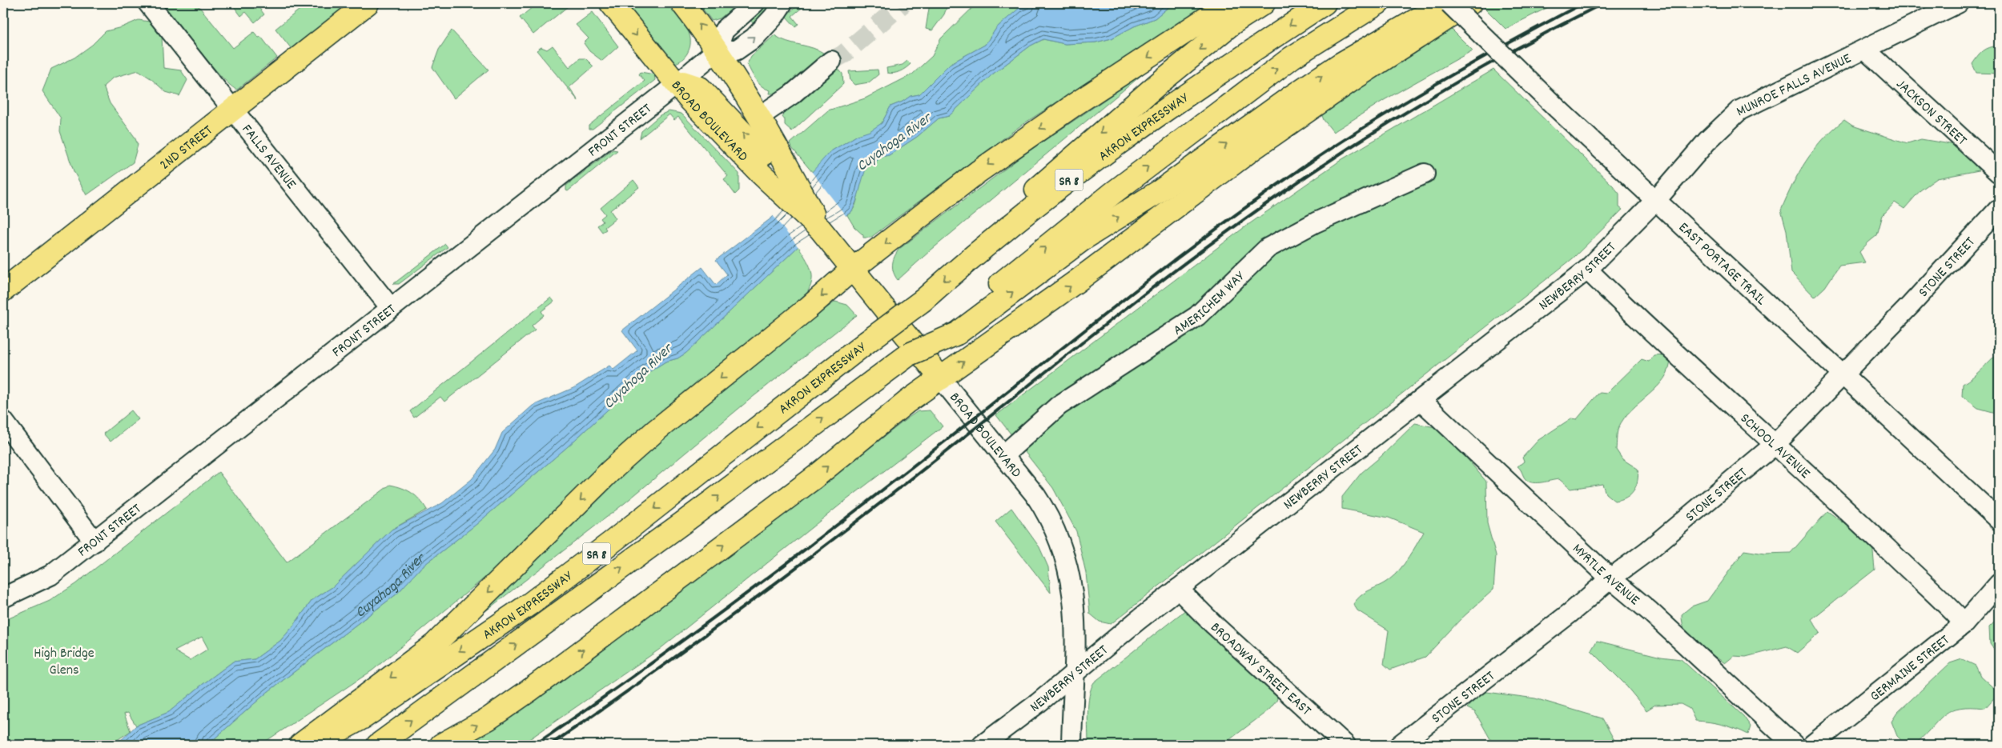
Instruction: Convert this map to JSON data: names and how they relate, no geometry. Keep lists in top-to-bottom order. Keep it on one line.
{"streets":{"main road":["BROAD BOULEVARD","AKRON EXPRESSWAY","2ND STREET","SR 8"],"street":["MUNROE FALLS AVENUE","JACKSON STREET","FRONT STREET","FALLS AVENUE","EAST PORTAGE TRAIL","STONE STREET","NEWBERRY STREET","AMERICHEM WAY","SCHOOL AVENUE","MYRTLE AVENUE","BROADWAY STREET EAST","GERMAINE STREET"]},"crossings":[["MUNROE FALLS AVENUE","JACKSON STREET"],["MUNROE FALLS AVENUE","EAST PORTAGE TRAIL"],["MUNROE FALLS AVENUE","NEWBERRY STREET"],["BROAD BOULEVARD","FRONT STREET"],["BROAD BOULEVARD","NEWBERRY STREET"],["BROAD BOULEVARD","AMERICHEM WAY"],["FRONT STREET","FALLS AVENUE"],["2ND STREET","FALLS AVENUE"],["EAST PORTAGE TRAIL","STONE STREET"],["EAST PORTAGE TRAIL","NEWBERRY STREET"],["STONE STREET","SCHOOL AVENUE"],["STONE STREET","MYRTLE AVENUE"],["NEWBERRY STREET","SCHOOL AVENUE"],["NEWBERRY STREET","MYRTLE AVENUE"],["NEWBERRY STREET","BROADWAY STREET EAST"],["SCHOOL AVENUE","GERMAINE STREET"]],"water":["Cuyahoga River"],"parks":["High Bridge Glens"]}
